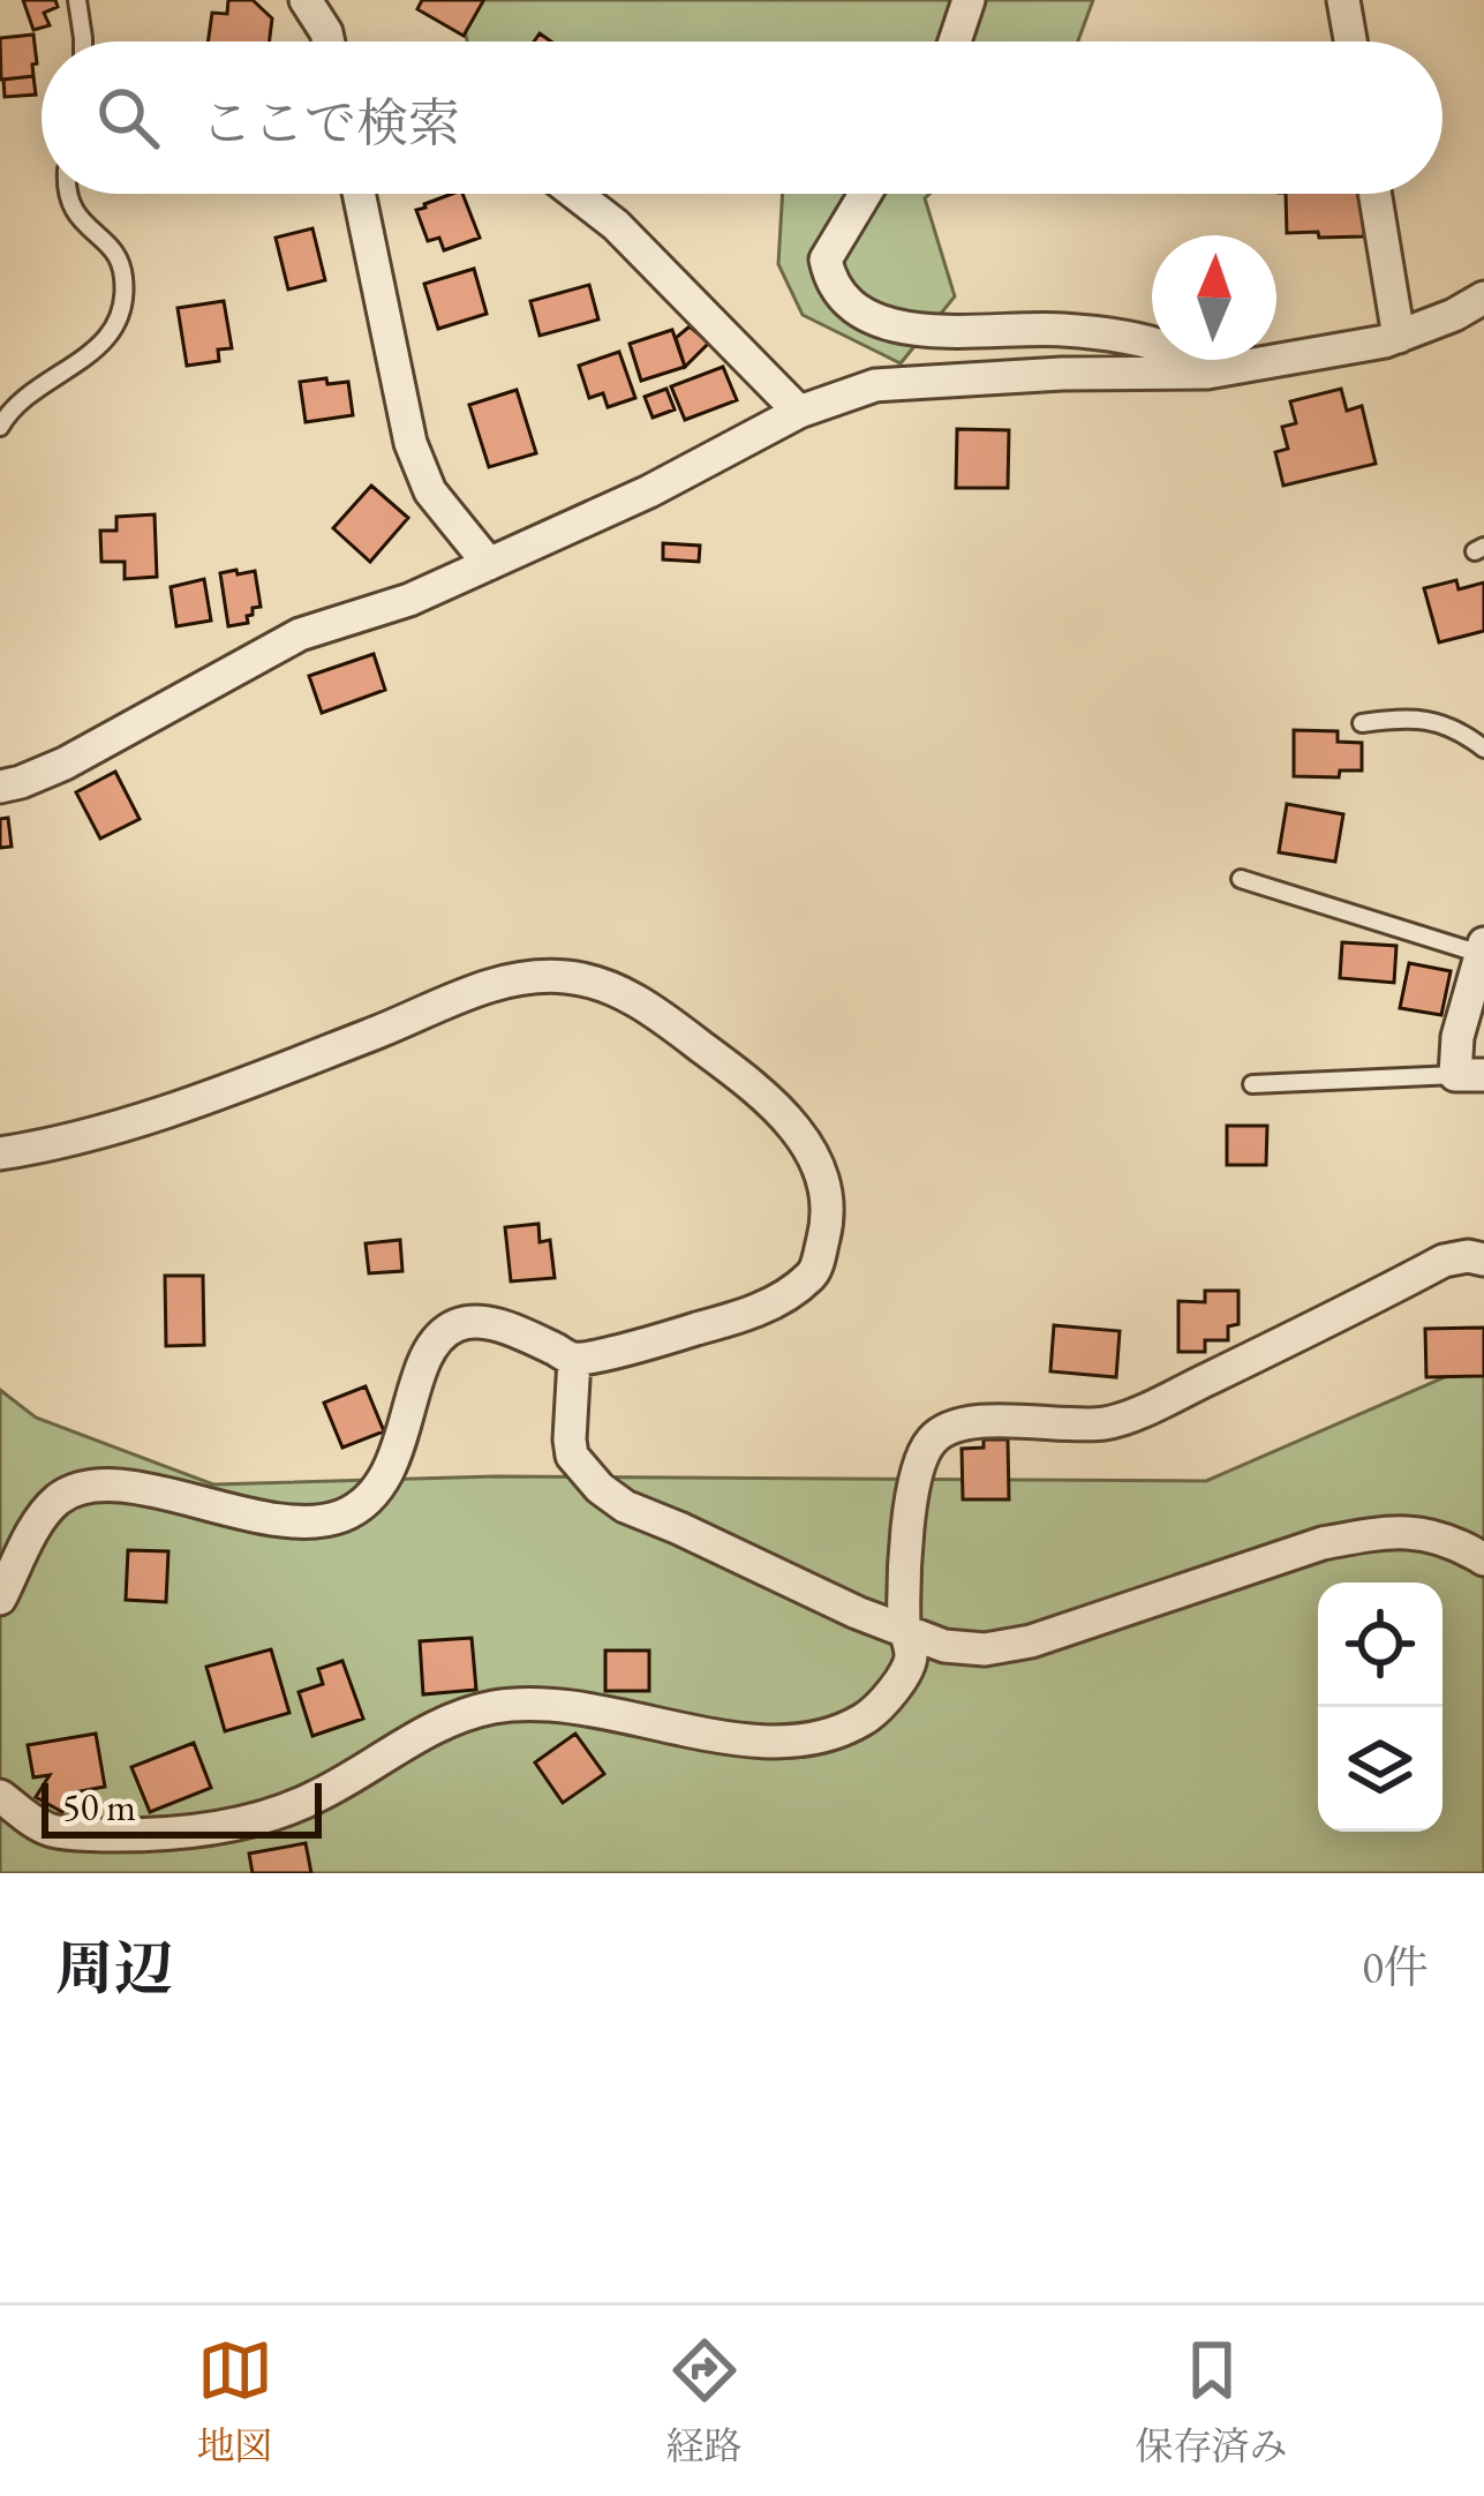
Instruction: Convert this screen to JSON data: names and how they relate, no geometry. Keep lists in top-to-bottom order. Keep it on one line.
{"scale_bar":"50 m","north":"top","page":{"search":"ここで検索","scale":"50 m","heading":["周辺","0件"],"nav":["地図","経路","保存済み"]}}
